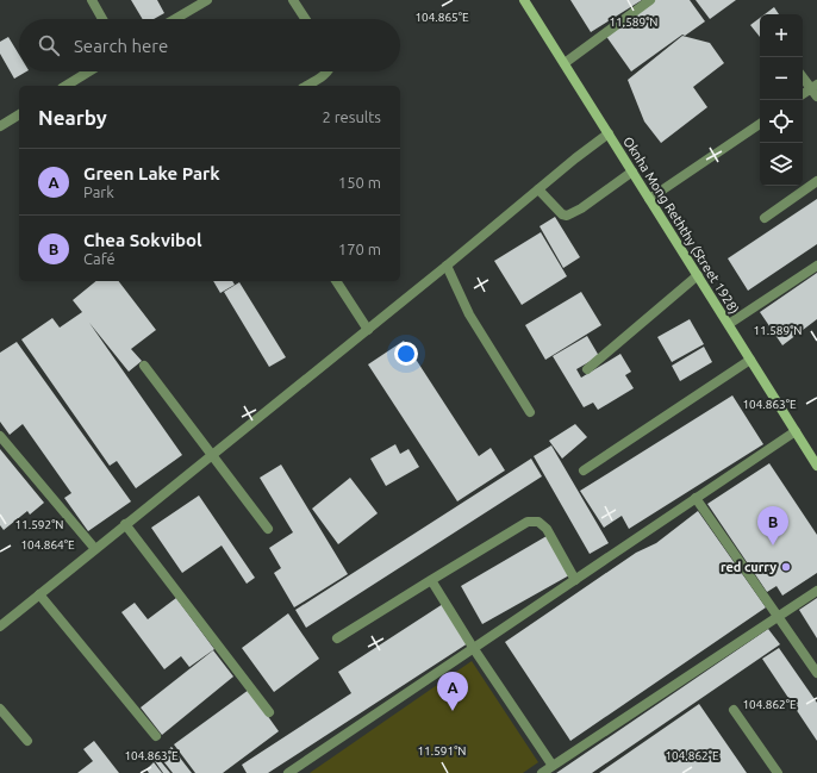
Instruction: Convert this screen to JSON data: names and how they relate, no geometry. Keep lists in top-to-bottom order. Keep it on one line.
{"streets":{"main road":["Oknha Mong Reththy (Street 1928)"]},"places":["red curry"],"page":{"map_buttons":["+","−"],"search":"Search here","heading":["Nearby","2 results"],"list":[{"mark":"A","name":"Green Lake Park","note":"Park","value":"150 m"},{"mark":"B","name":"Chea Sokvibol","note":"Café","value":"170 m"}],"pins":["B","A"]},"coordinates":["104.865°E","11.589°N","104.863°E","11.592°N","104.864°E","104.862°E","11.591°N"]}
